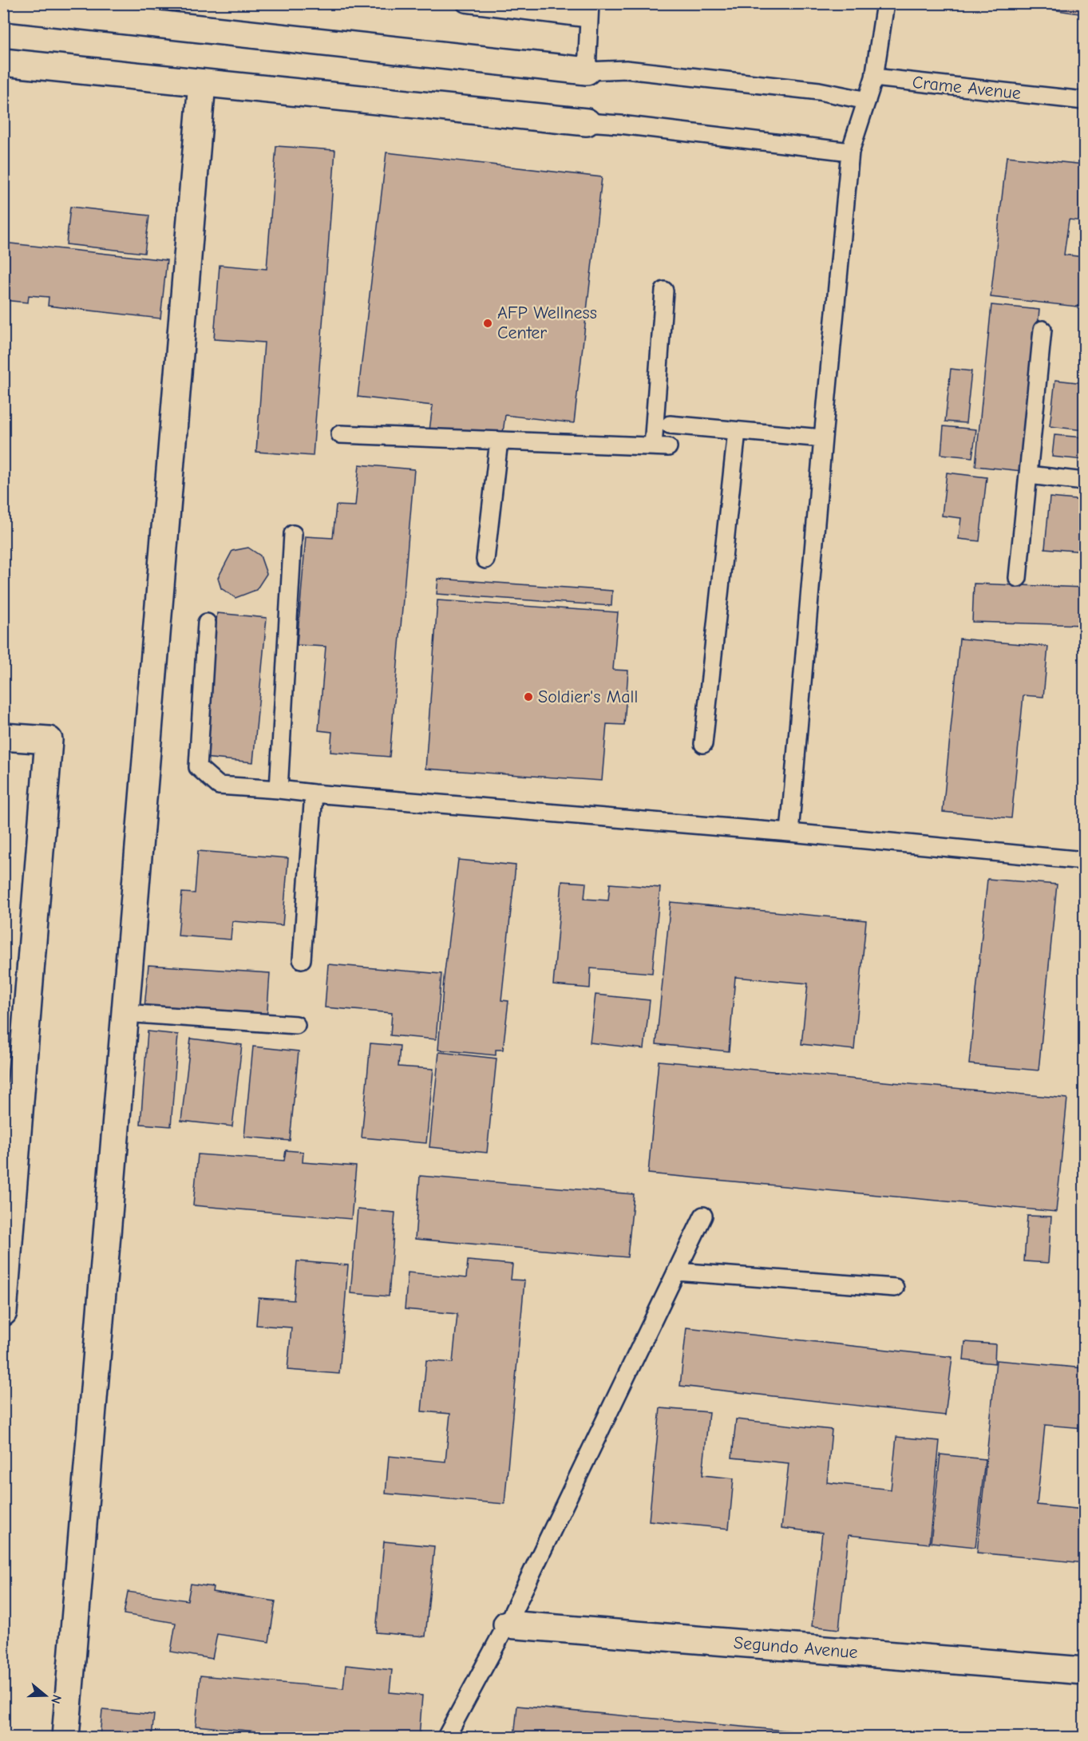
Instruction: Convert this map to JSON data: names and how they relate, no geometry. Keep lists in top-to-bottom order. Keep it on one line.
{"streets":{"street":["Segundo Avenue"],"lane":["Crame Avenue"]},"places":["AFP Wellness Center","Soldier's Mall"],"north":"right"}
